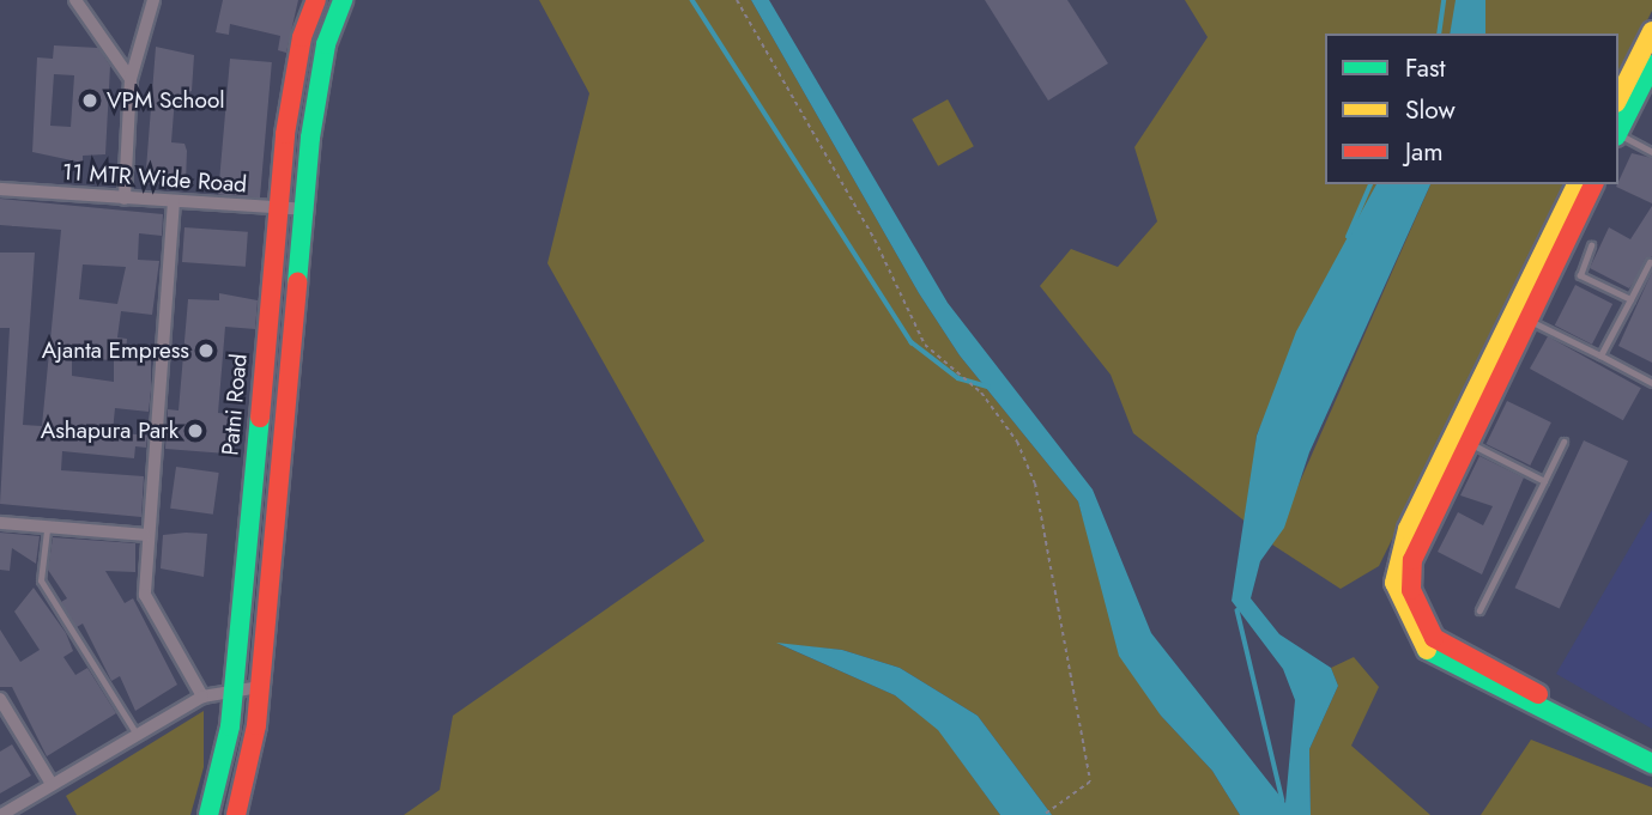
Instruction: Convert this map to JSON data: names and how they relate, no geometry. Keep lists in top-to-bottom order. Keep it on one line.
{"streets":{"main road":["Patni Road"],"street":["11 MTR Wide Road"]},"crossings":[["11 MTR Wide Road","Patni Road"]],"places":["VPM School","Ajanta Empress","Ashapura Park"],"legend":["Fast","Slow","Jam"]}
